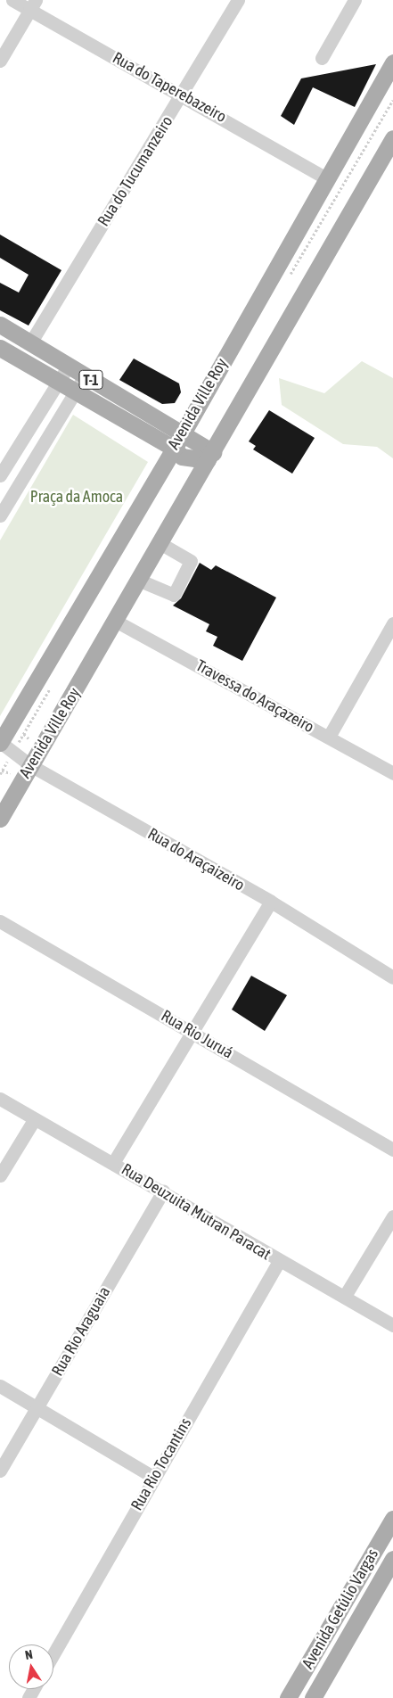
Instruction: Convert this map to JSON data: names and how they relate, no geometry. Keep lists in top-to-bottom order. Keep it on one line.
{"streets":{"main road":["T-1","Avenida Ville Roy","Avenida Getúlio Vargas"],"street":["Rua do Taperebazeiro","Rua do Tucumanzeiro","Travessa do Araçazeiro","Rua do Araçaizeiro","Rua Rio Juruá","Rua Deuzuita Mutran Paracat","Rua Rio Araguaia","Rua Rio Tocantins"]},"crossings":[["Rua do Taperebazeiro","Rua do Tucumanzeiro"],["Rua do Taperebazeiro","Avenida Ville Roy"],["Rua do Tucumanzeiro","T-1"],["T-1","Avenida Ville Roy"],["Avenida Ville Roy","Travessa do Araçazeiro"],["Avenida Ville Roy","Rua do Araçaizeiro"],["Rua Deuzuita Mutran Paracat","Rua Rio Araguaia"],["Rua Deuzuita Mutran Paracat","Rua Rio Tocantins"]],"parks":["Praça da Amoca"],"north":"top"}
